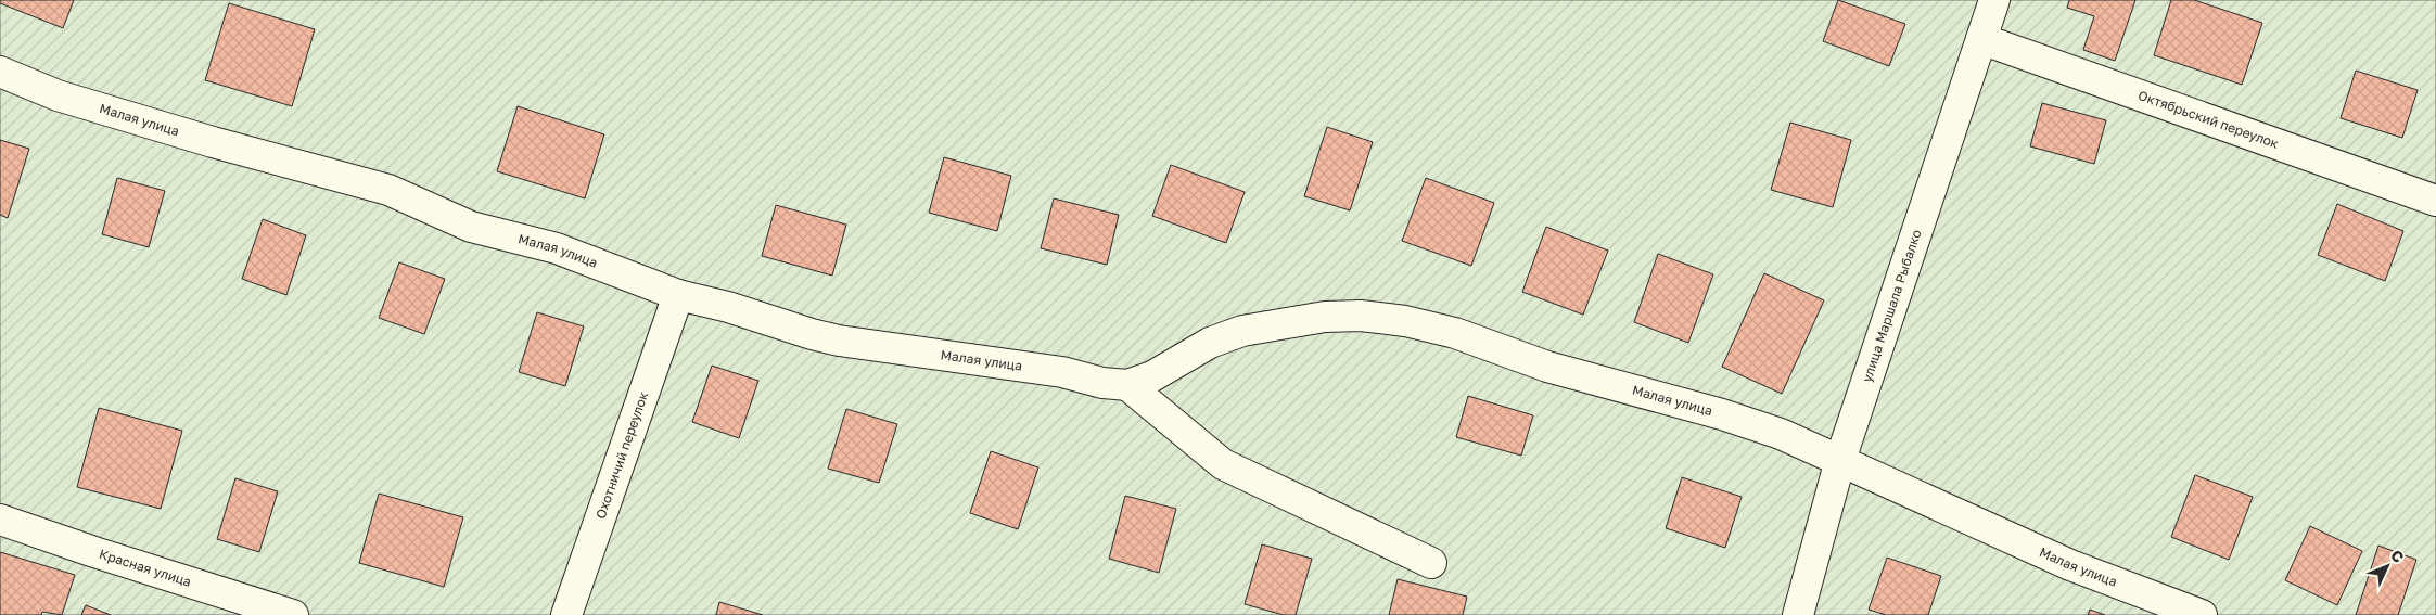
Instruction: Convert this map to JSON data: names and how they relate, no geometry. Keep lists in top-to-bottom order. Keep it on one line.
{"streets":{"street":["Октябрьский переулок","Малая улица","улица Маршала Рыбалко","Охотничий переулок","Красная улица"]},"crossings":[["Октябрьский переулок","улица Маршала Рыбалко"],["Малая улица","улица Маршала Рыбалко"],["Малая улица","Охотничий переулок"]],"north":"top right"}
